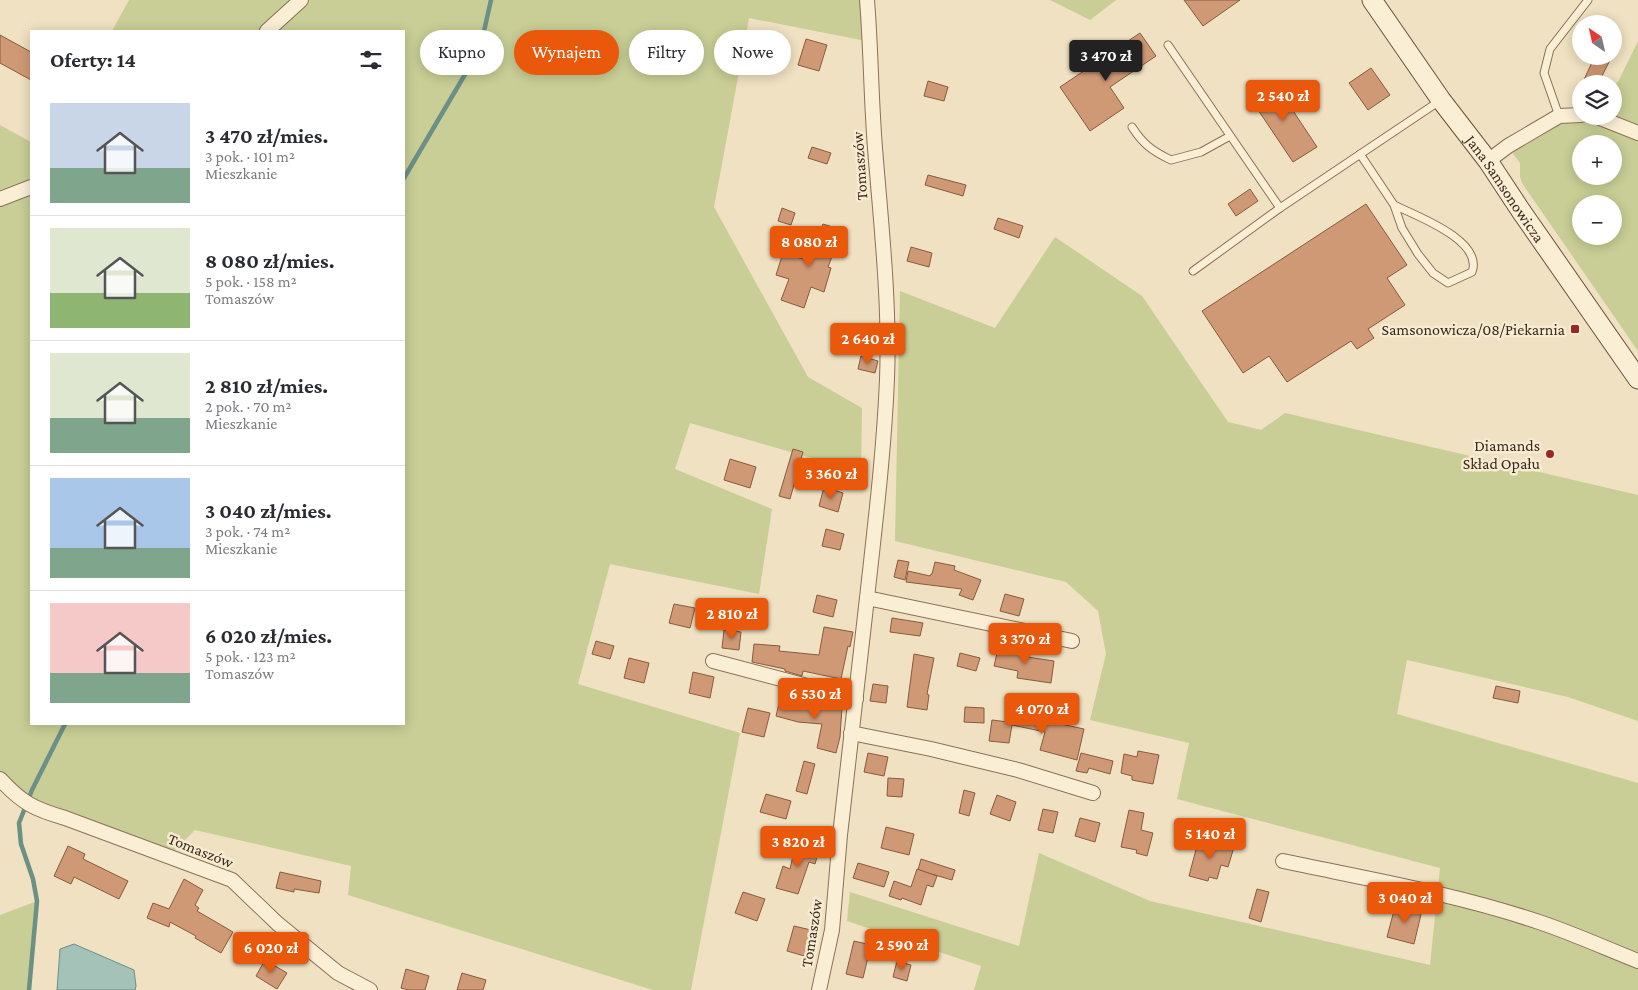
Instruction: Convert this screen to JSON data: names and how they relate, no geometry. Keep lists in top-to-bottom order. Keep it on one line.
{"streets":{"main road":["Jana Samsonowicza"],"street":["Tomaszów"]},"places":{"transit":["Samsonowicza/08/Piekarnia"],"other":["Diamands Skład Opału"]},"north":"top left","page":{"map_buttons":["+","−"],"chip":["Kupno","Wynajem","Filtry","Nowe"],"heading":"Oferty: 14","price":["3 470 zł","2 540 zł","8 080 zł","2 640 zł","3 360 zł","2 810 zł","3 370 zł","6 530 zł","4 070 zł","5 140 zł","3 820 zł","3 040 zł","2 590 zł","6 020 zł"],"list":[{"name":"3 470 zł/mies.","note":"3 pok. · 101 m² · Mieszkanie"},{"name":"8 080 zł/mies.","note":"5 pok. · 158 m² · Tomaszów"},{"name":"2 810 zł/mies.","note":"2 pok. · 70 m² · Mieszkanie"},{"name":"3 040 zł/mies.","note":"3 pok. · 74 m² · Mieszkanie"},{"name":"6 020 zł/mies.","note":"5 pok. · 123 m² · Tomaszów"}]}}
